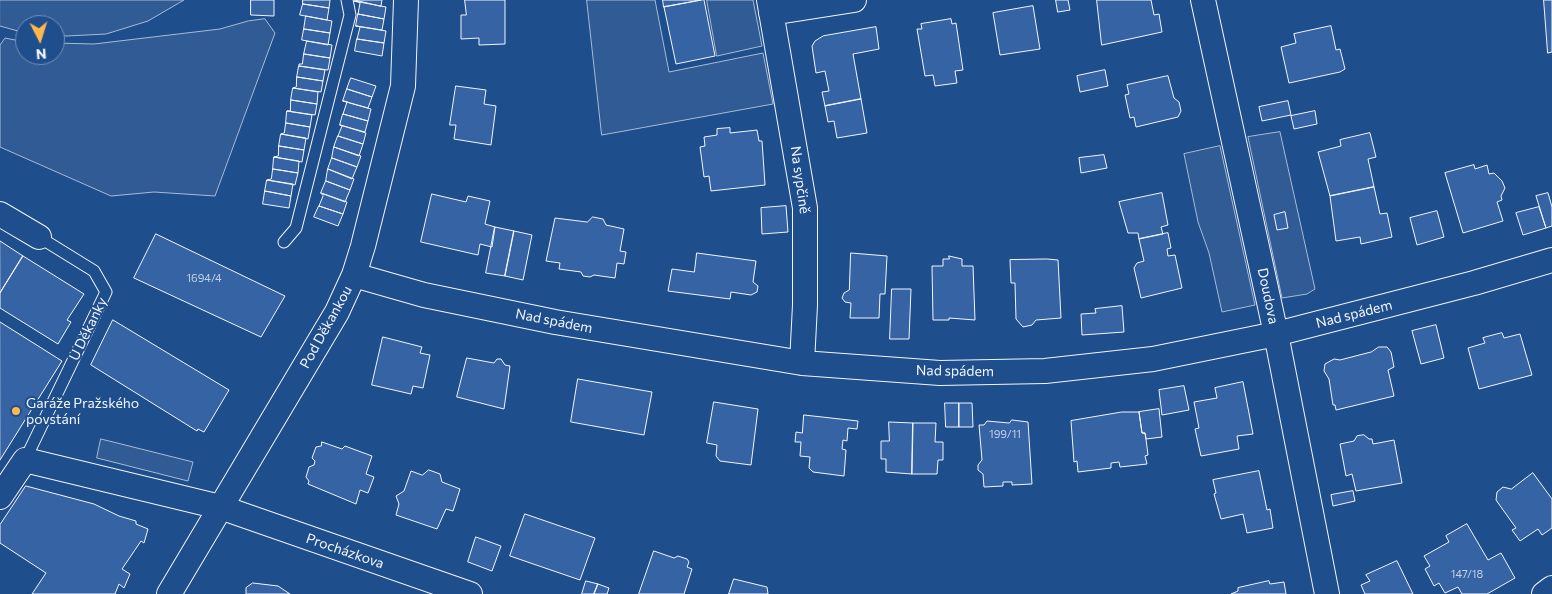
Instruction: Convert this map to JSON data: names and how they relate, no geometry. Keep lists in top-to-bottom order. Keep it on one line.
{"streets":{"street":["Na sypčině","Doudova","Nad spádem","Pod Děkankou","U Děkanky","Procházkova"]},"crossings":[["Na sypčině","Nad spádem"],["Doudova","Nad spádem"],["Nad spádem","Pod Děkankou"],["Pod Děkankou","Procházkova"]],"places":["Garáže Pražského povstání"],"house_numbers":["1694/4","199/11","147/18"],"north":"bottom"}
